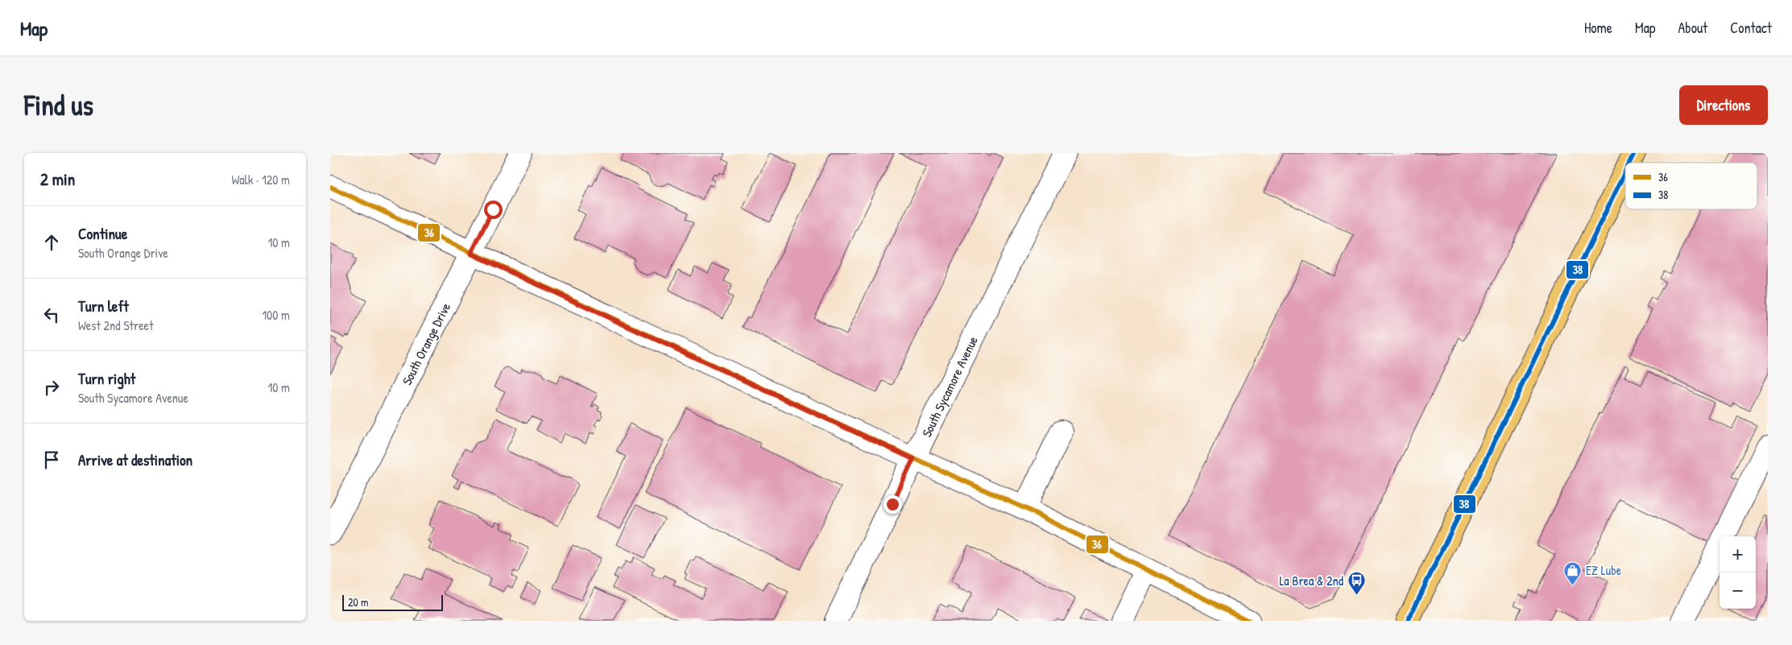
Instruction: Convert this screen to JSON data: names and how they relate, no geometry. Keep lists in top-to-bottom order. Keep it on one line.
{"streets":{"street":["South Orange Drive","South Sycamore Avenue"]},"places":{"shop":["EZ Lube"],"bus stop":["La Brea & 2nd"]},"lines":["transit line 38","transit line 36"],"legend":["36","38"],"scale_bar":"20 m","page":{"header":"Map","nav":["Home","Map","About","Contact"],"buttons":"Directions","title":"Find us","heading":["2 min","Walk · 120 m"],"list":[["Continue","South Orange Drive","10 m"],["Turn left","West 2nd Street","100 m"],["Turn right","South Sycamore Avenue","10 m"],"Arrive at destination"],"map_buttons":["+","−"],"scale":"20 m"}}
